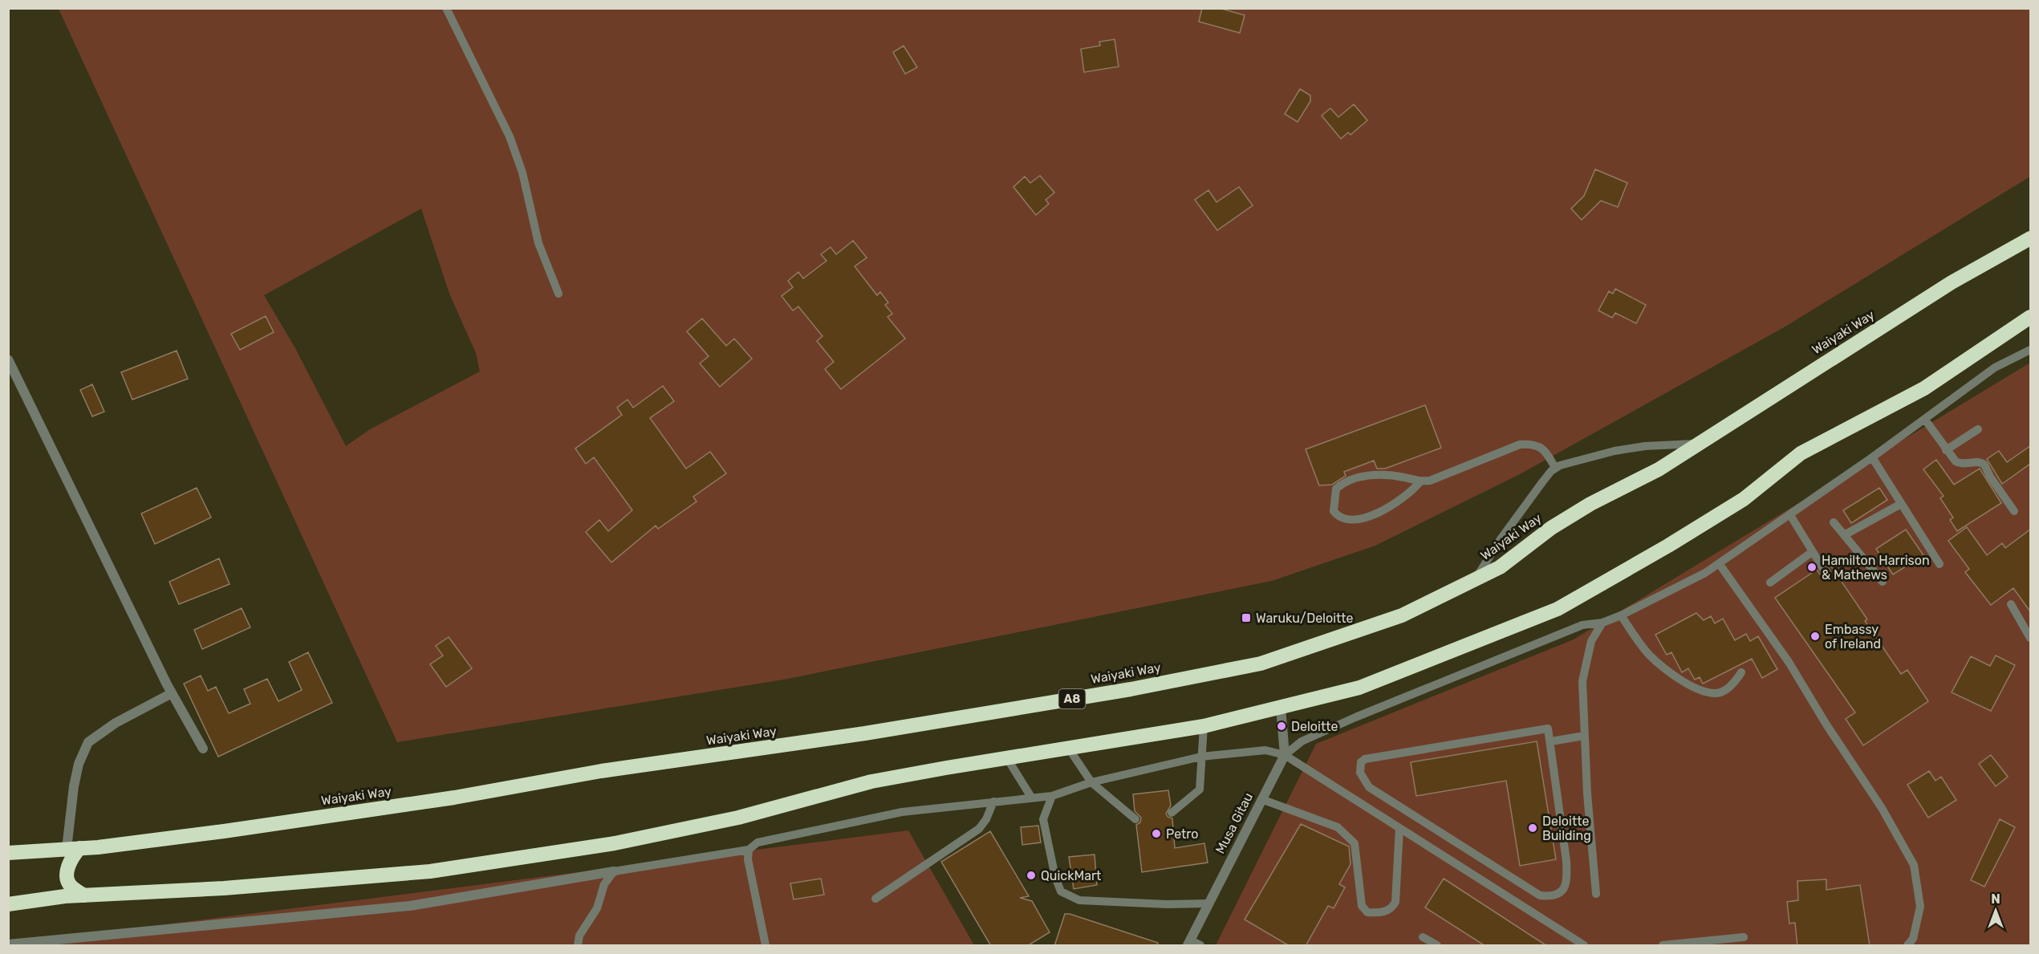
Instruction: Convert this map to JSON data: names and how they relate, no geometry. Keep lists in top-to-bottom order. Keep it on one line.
{"streets":{"highway":["Waiyaki Way","A8"],"street":["Musa Gitau"]},"places":{"other":["Hamilton Harrison & Mathews","Embassy of Ireland","Deloitte","Deloitte Building","Petro","QuickMart"],"transit":["Waruku/Deloitte"]},"north":"top"}
